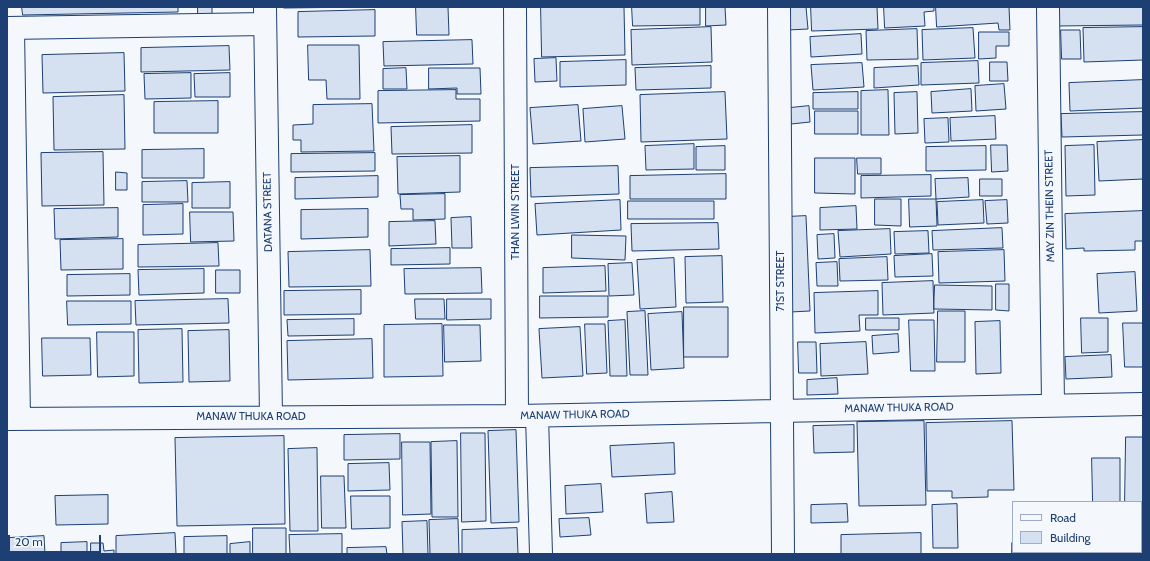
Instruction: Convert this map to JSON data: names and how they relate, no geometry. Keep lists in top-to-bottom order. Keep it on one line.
{"streets":{"street":["MAY ZIN THEIN STREET","DATANA STREET","THAN LWIN STREET","71ST STREET","MANAW THUKA ROAD"]},"crossings":[["MAY ZIN THEIN STREET","MANAW THUKA ROAD"],["DATANA STREET","MANAW THUKA ROAD"],["THAN LWIN STREET","MANAW THUKA ROAD"],["71ST STREET","MANAW THUKA ROAD"]],"legend":["Road","Building"],"scale_bar":"20 m"}
